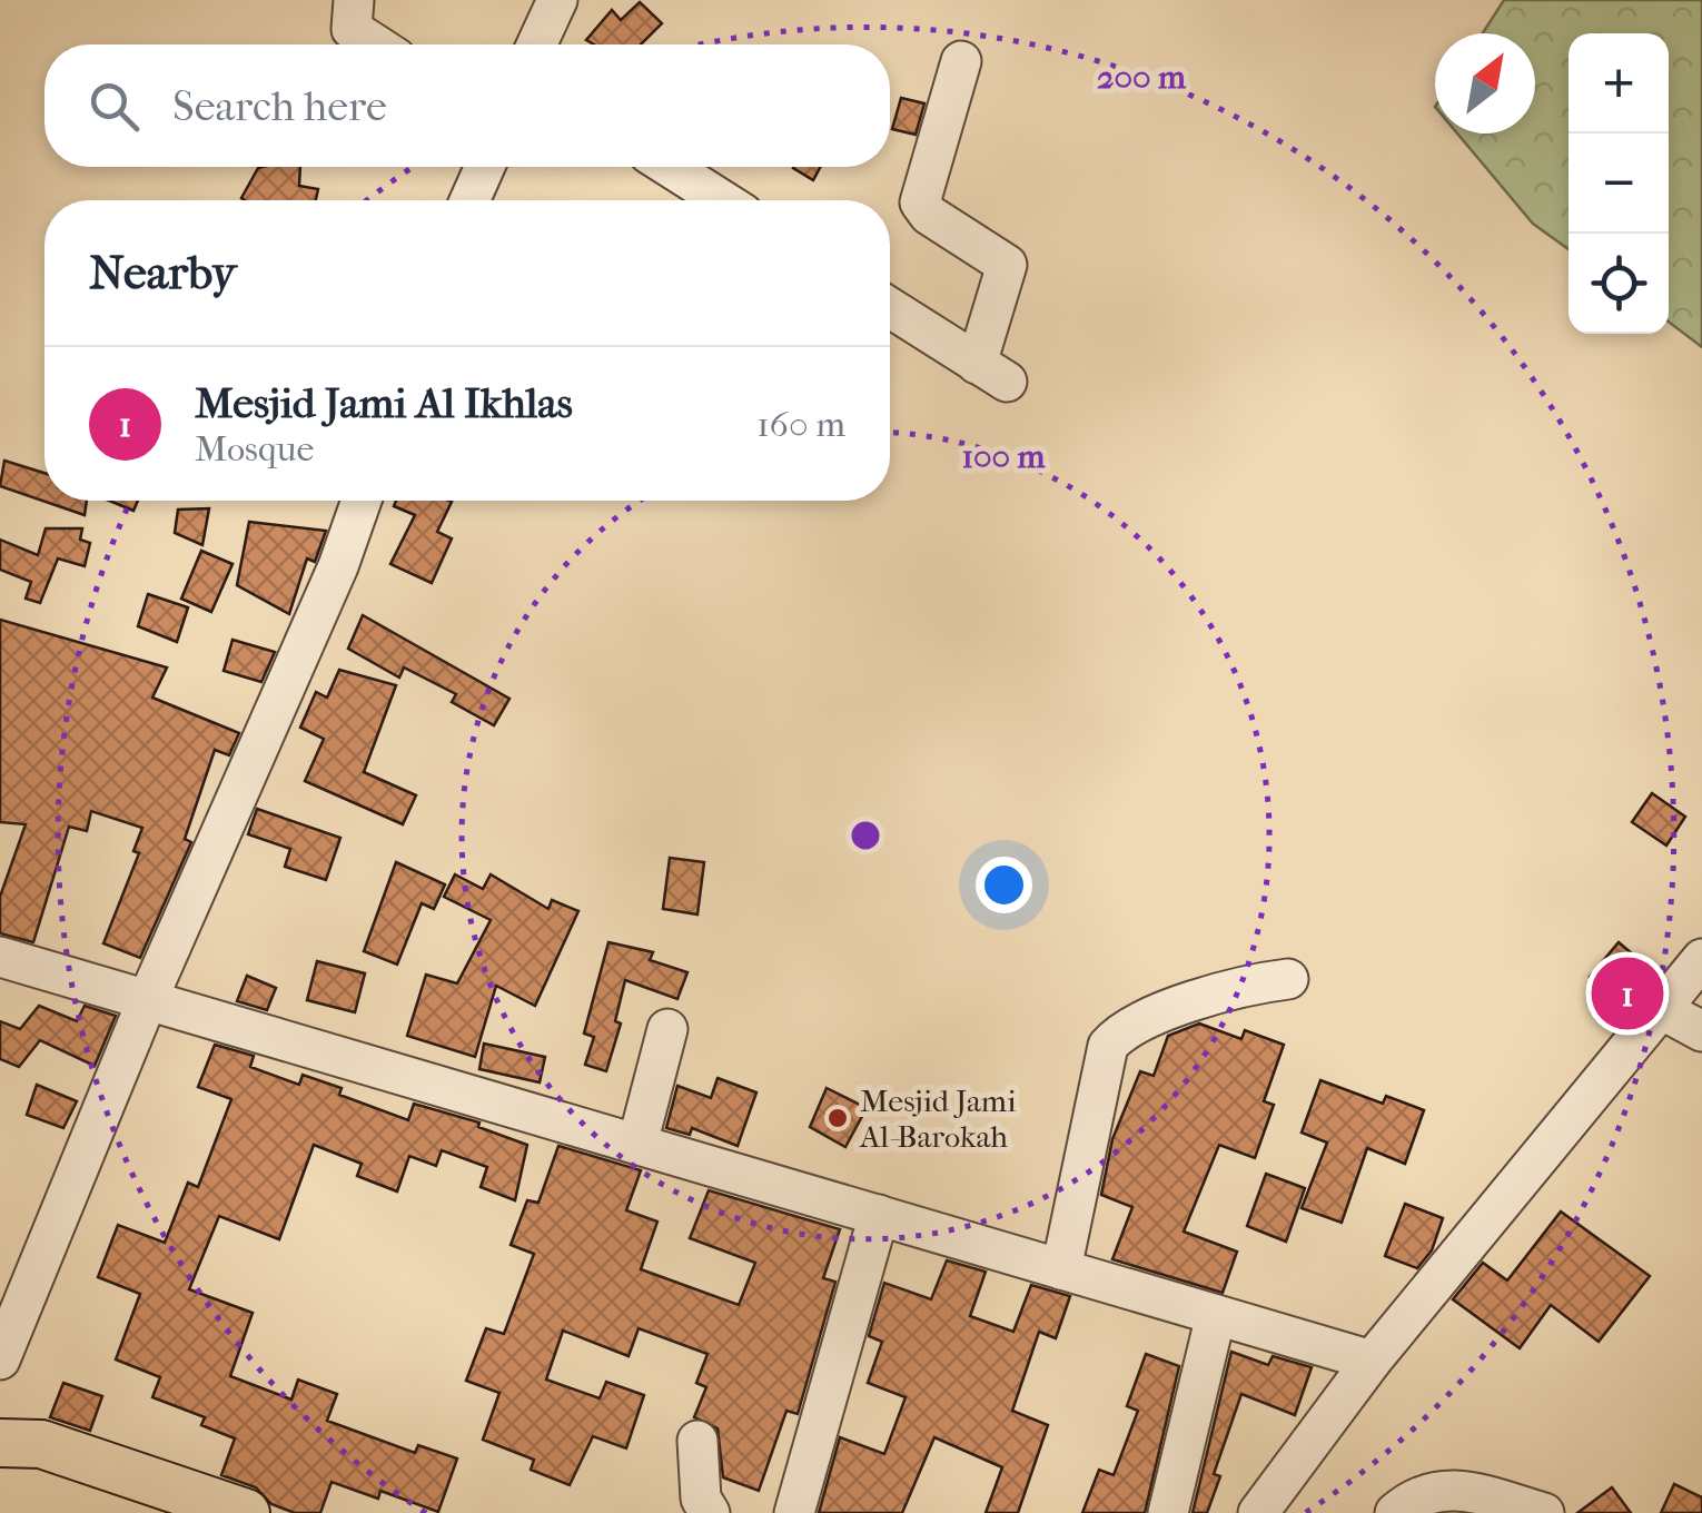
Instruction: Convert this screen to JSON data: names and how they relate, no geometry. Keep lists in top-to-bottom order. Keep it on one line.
{"places":["Mesjid Jami Al-Barokah"],"north":"top right","page":{"map_buttons":["+","−"],"search":"Search here","heading":"Nearby","list":[{"mark":"1","name":"Mesjid Jami Al Ikhlas","note":"Mosque","value":"160 m"}],"pins":"1"},"rings":["200 m","100 m"]}
